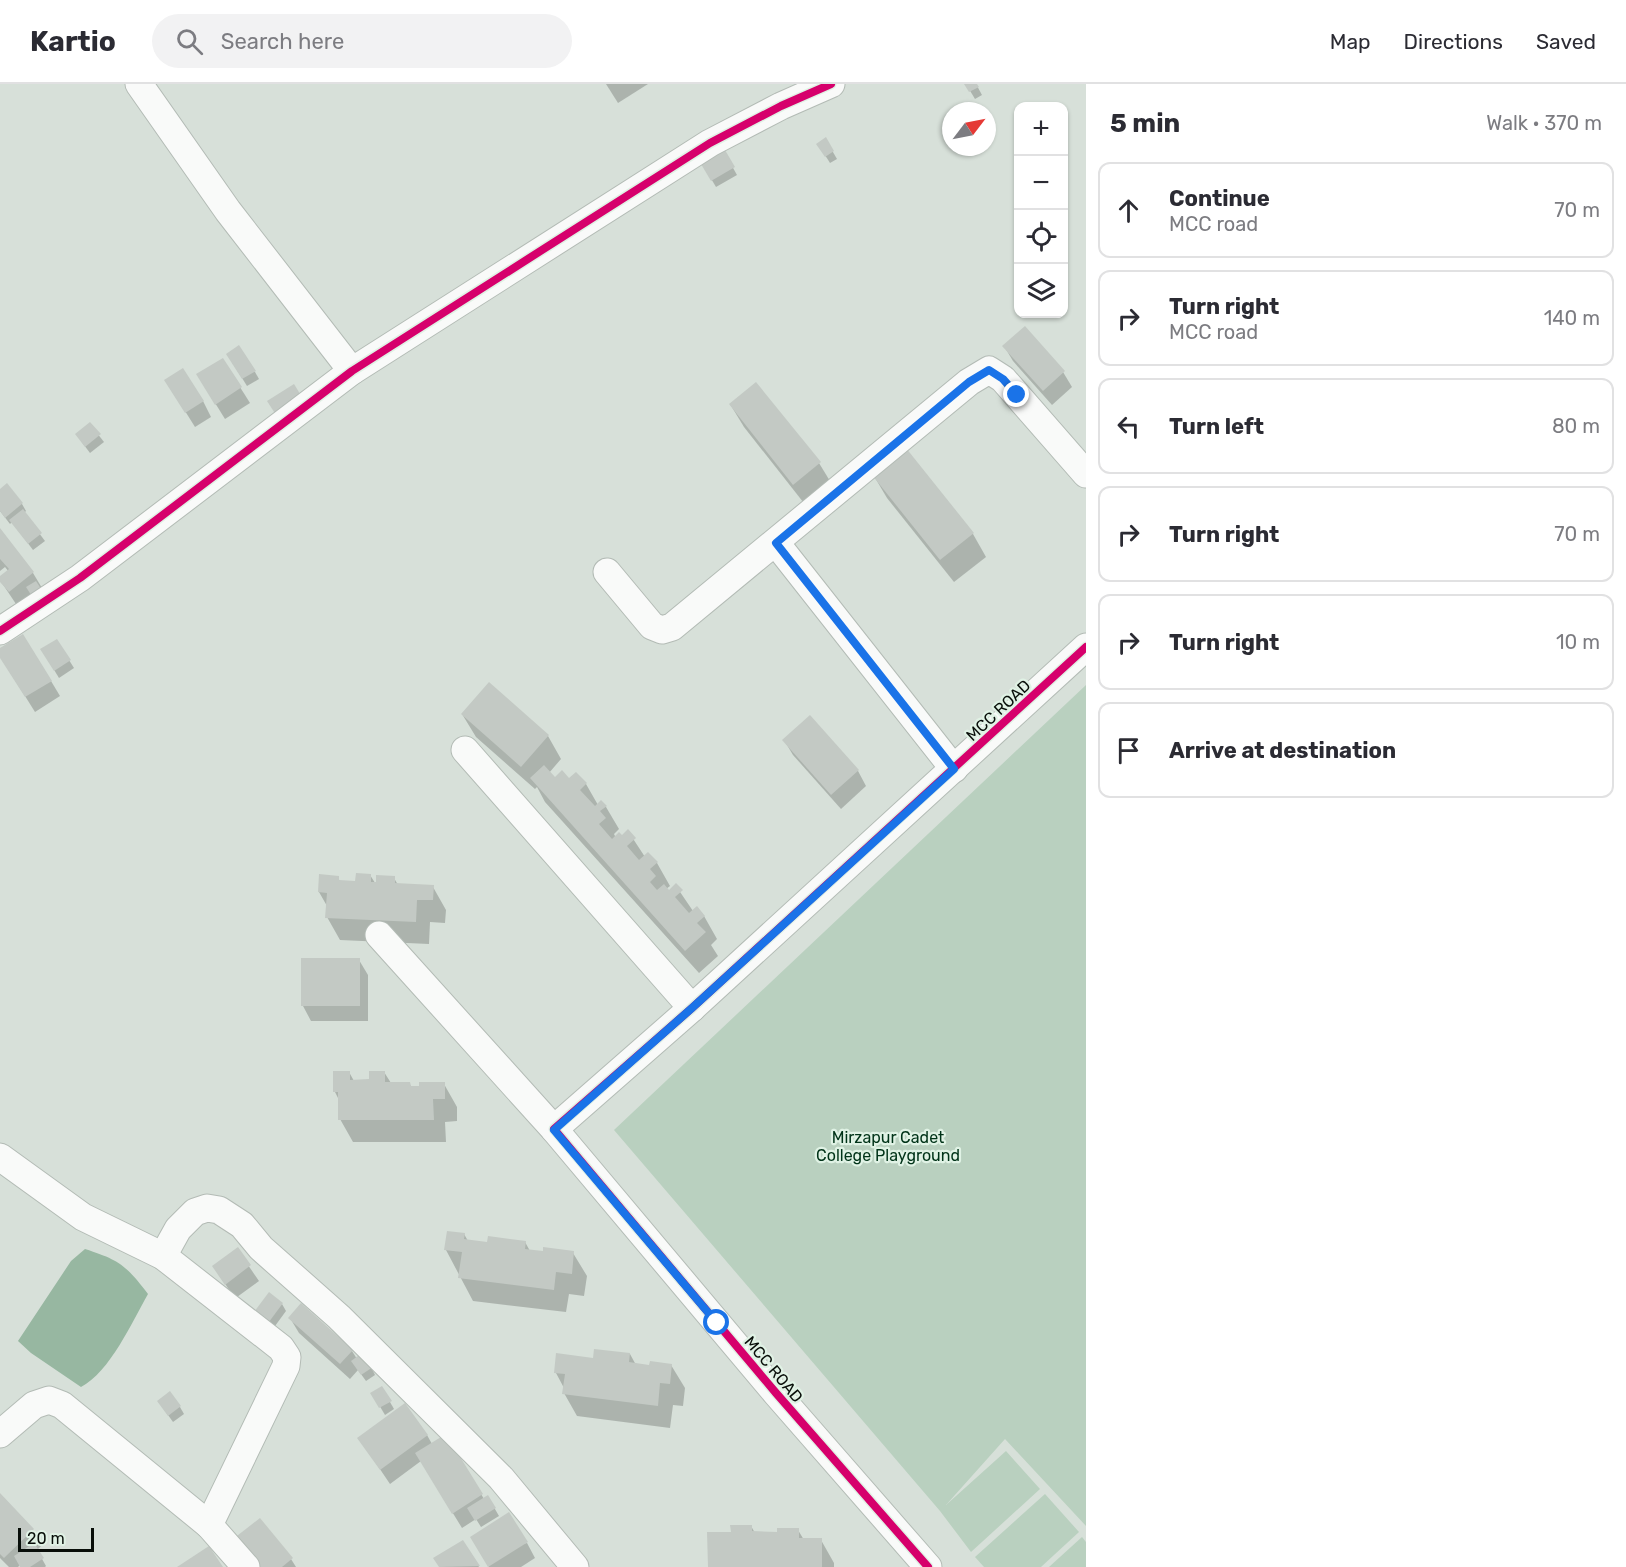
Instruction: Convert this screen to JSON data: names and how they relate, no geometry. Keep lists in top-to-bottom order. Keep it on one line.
{"streets":{"street":["MCC ROAD"]},"parks":["Mirzapur Cadet College Playground"],"scale_bar":"20 m","north":"top right","page":{"header":"Kartio","search":"Search here","nav":["Map","Directions","Saved"],"heading":["5 min","Walk · 370 m"],"map_buttons":["+","−"],"list":[["Continue","MCC road","70 m"],["Turn right","MCC road","140 m"],["Turn left","80 m"],["Turn right","70 m"],["Turn right","10 m"],"Arrive at destination"],"scale":"20 m"}}
